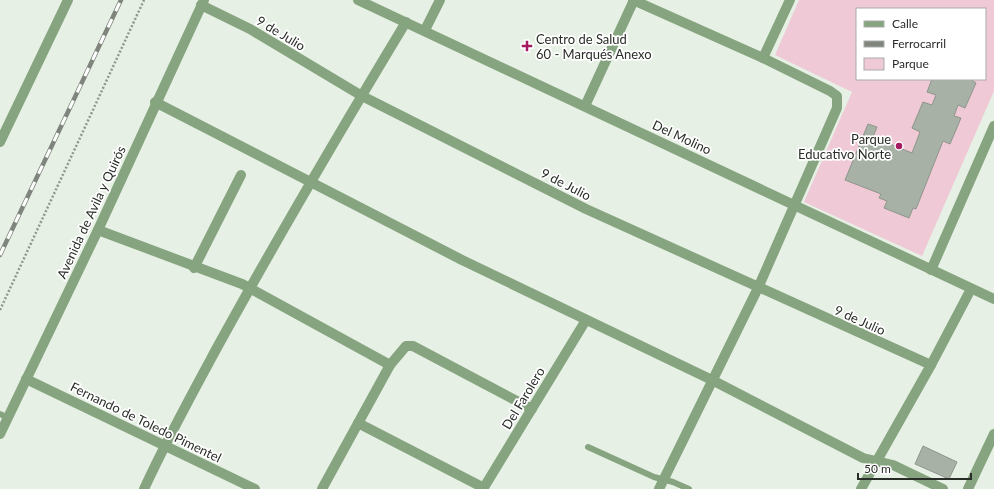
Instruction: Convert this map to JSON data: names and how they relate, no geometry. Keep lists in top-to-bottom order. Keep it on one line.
{"streets":{"street":["9 de Julio","Del Molino","Avenida de Avila y Quirós","Del Farolero","Fernando de Toledo Pimentel"]},"crossings":[["9 de Julio","Avenida de Avila y Quirós"],["Avenida de Avila y Quirós","Fernando de Toledo Pimentel"]],"places":{"health":["Centro de Salud 60 - Marqués Anexo"],"other":["Parque Educativo Norte"]},"legend":["Calle","Ferrocarril","Parque"],"scale_bar":"50 m"}
